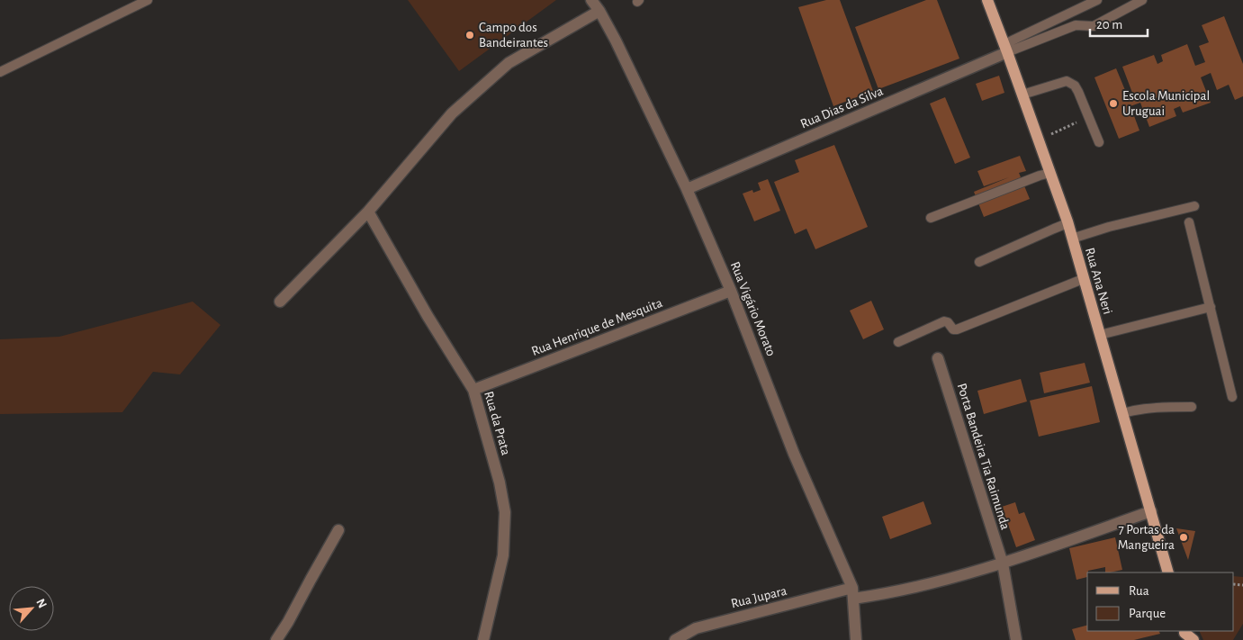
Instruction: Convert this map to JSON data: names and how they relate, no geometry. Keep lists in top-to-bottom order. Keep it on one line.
{"streets":{"main road":["Rua Ana Neri"],"street":["Rua Dias da Silva","Rua Vigário Morato","Rua Henrique de Mesquita","Rua da Prata","Porta Bandeira Tia Raimunda","Rua Jupara"]},"crossings":[["Rua Dias da Silva","Rua Ana Neri"],["Rua Dias da Silva","Rua Vigário Morato"],["Rua Vigário Morato","Rua Henrique de Mesquita"],["Rua Vigário Morato","Rua Jupara"],["Rua Henrique de Mesquita","Rua da Prata"],["Porta Bandeira Tia Raimunda","Rua Jupara"]],"places":["Campo dos Bandeirantes","Escola Municipal Uruguai","7 Portas da Mangueira"],"legend":["Rua","Parque"],"scale_bar":"20 m","north":"top right"}
